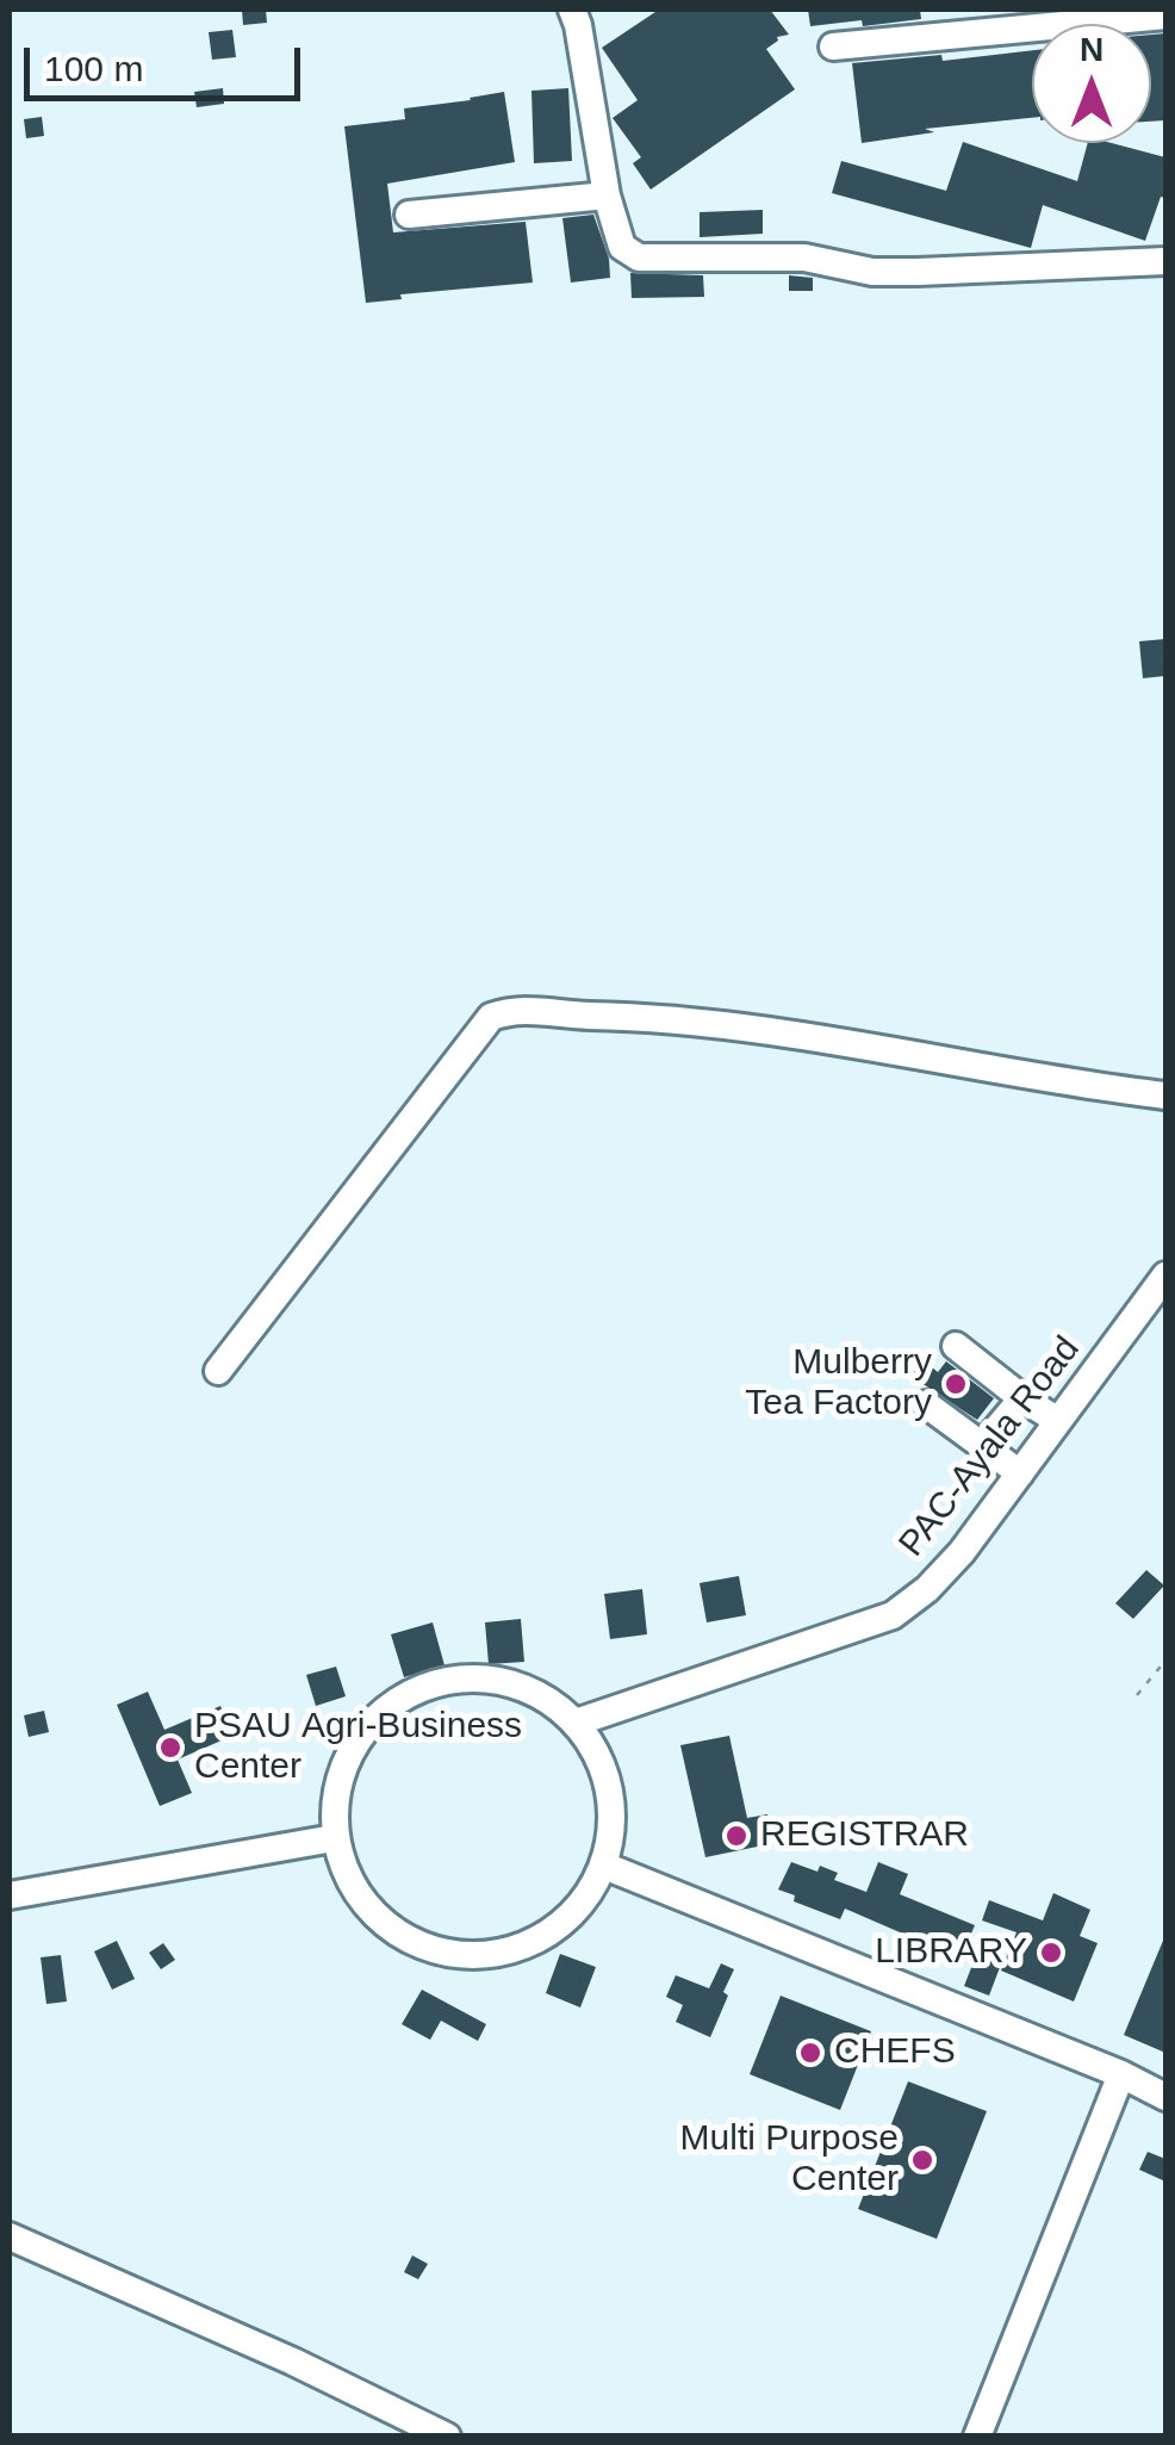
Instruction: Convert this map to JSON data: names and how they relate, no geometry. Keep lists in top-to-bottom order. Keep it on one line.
{"streets":{"street":["PAC-Ayala Road"]},"places":["Mulberry Tea Factory","PSAU Agri-Business Center","REGISTRAR","LIBRARY","CHEFS","Multi Purpose Center"],"scale_bar":"100 m","north":"top"}
